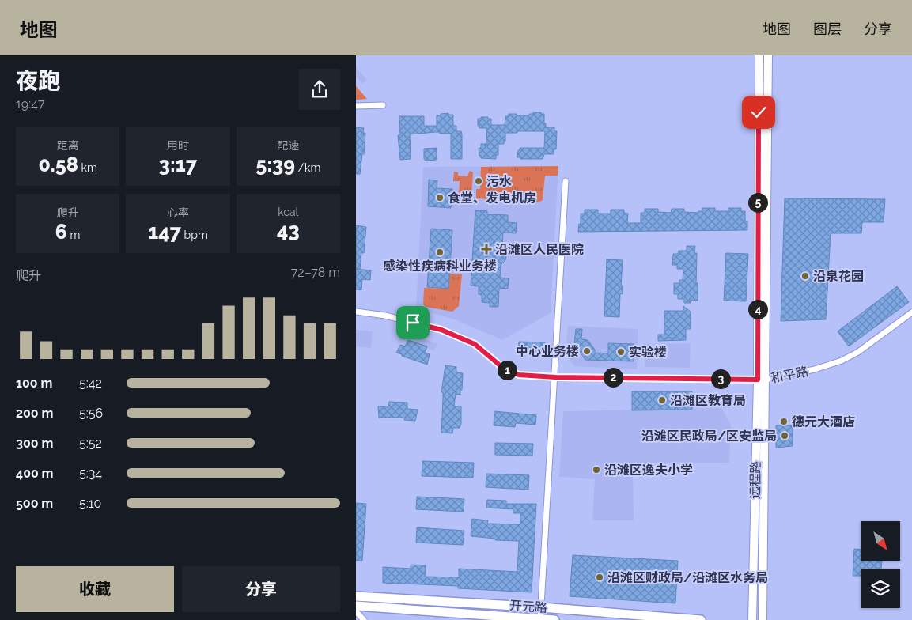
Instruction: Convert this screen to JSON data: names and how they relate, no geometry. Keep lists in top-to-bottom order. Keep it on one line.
{"streets":{"main road":["远程路","开元路"],"street":["和平路"]},"crossings":[["和平路","远程路"]],"places":{"other":["污水","食堂、发电机房","感染性疾病科业务楼","沿泉花园","中心业务楼","实验楼","沿滩区教育局","德元大酒店","沿滩区民政局/区安监局","沿滩区逸夫小学","沿滩区财政局/沿滩区水务局"],"health":["沿滩区人民医院"]},"north":"bottom right","page":{"header":"地图","nav":["地图","图层","分享"],"heading":["夜跑","19:47"],"stats":[["距离","0.58 km"],["用时","3:17"],["配速","5:39 /km"],["爬升","6 m"],["心率","147 bpm"],["kcal","43"]],"pins":["5","4","1","2","3"],"chart":["爬升","72–78 m"],"list":[{"name":"100 m","note":"5:42"},{"name":"200 m","note":"5:56"},{"name":"300 m","note":"5:52"},{"name":"400 m","note":"5:34"},{"name":"500 m","note":"5:10"}],"buttons":["收藏","分享"]}}
